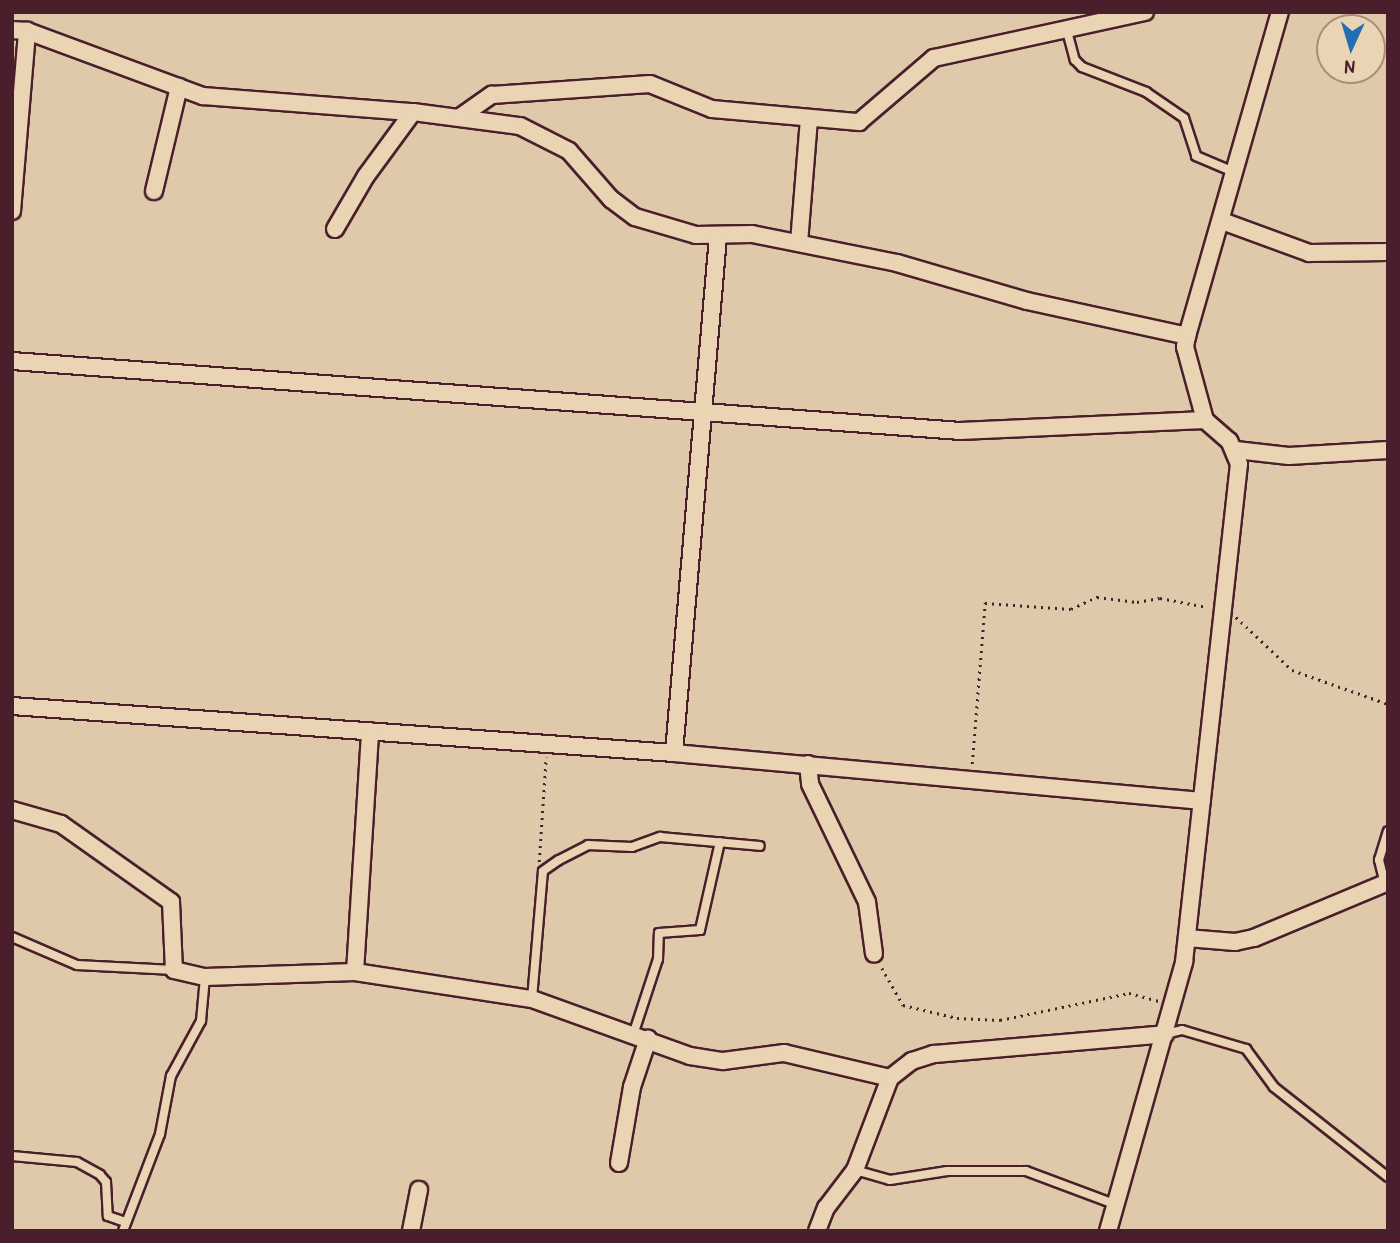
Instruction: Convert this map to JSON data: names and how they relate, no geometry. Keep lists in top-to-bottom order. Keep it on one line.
{"north":"bottom"}
